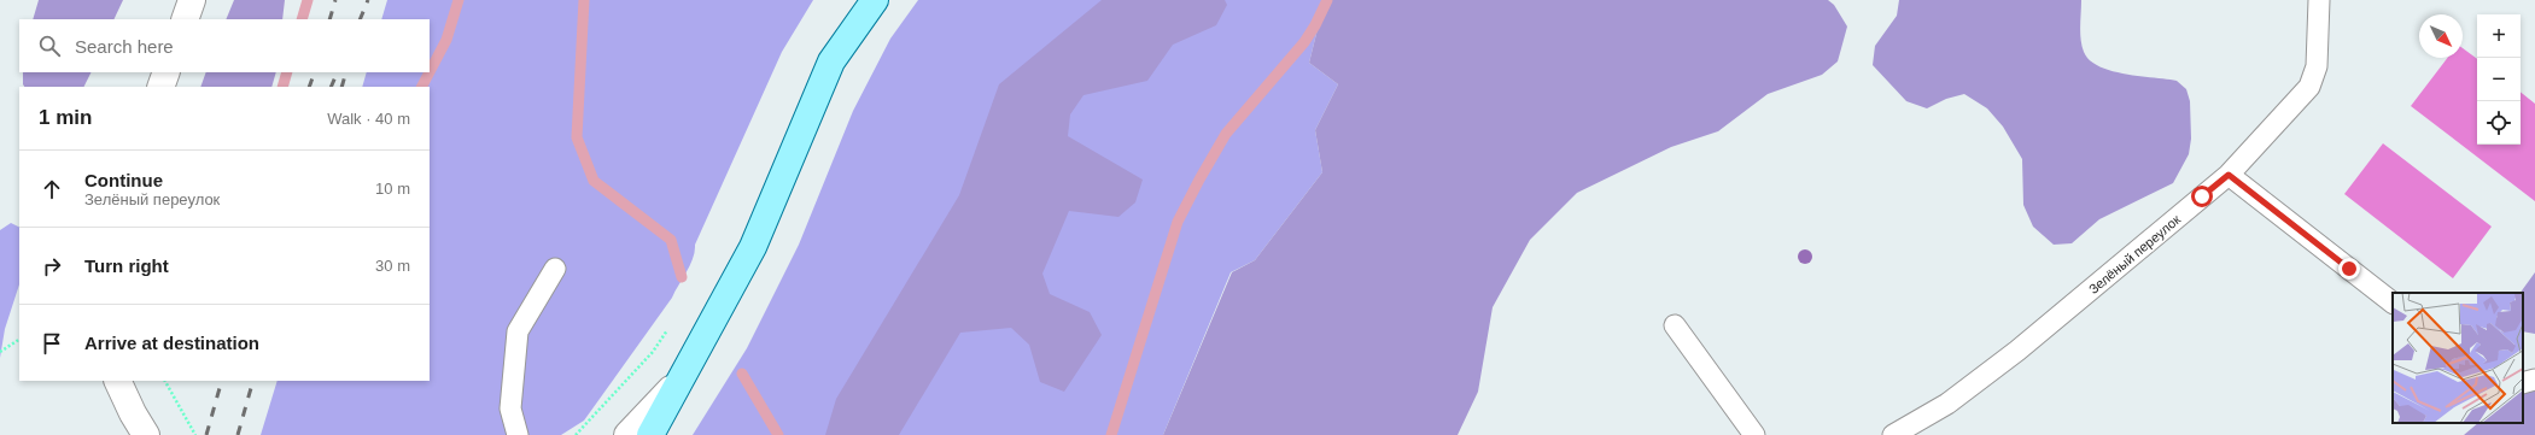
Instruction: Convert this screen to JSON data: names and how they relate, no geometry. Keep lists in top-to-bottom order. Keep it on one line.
{"streets":{"lane":["Зелёный переулок"]},"north":"bottom right","page":{"map_buttons":["+","−"],"search":"Search here","heading":["1 min","Walk · 40 m"],"list":[["Continue","Зелёный переулок","10 m"],["Turn right","30 m"],"Arrive at destination"]}}
